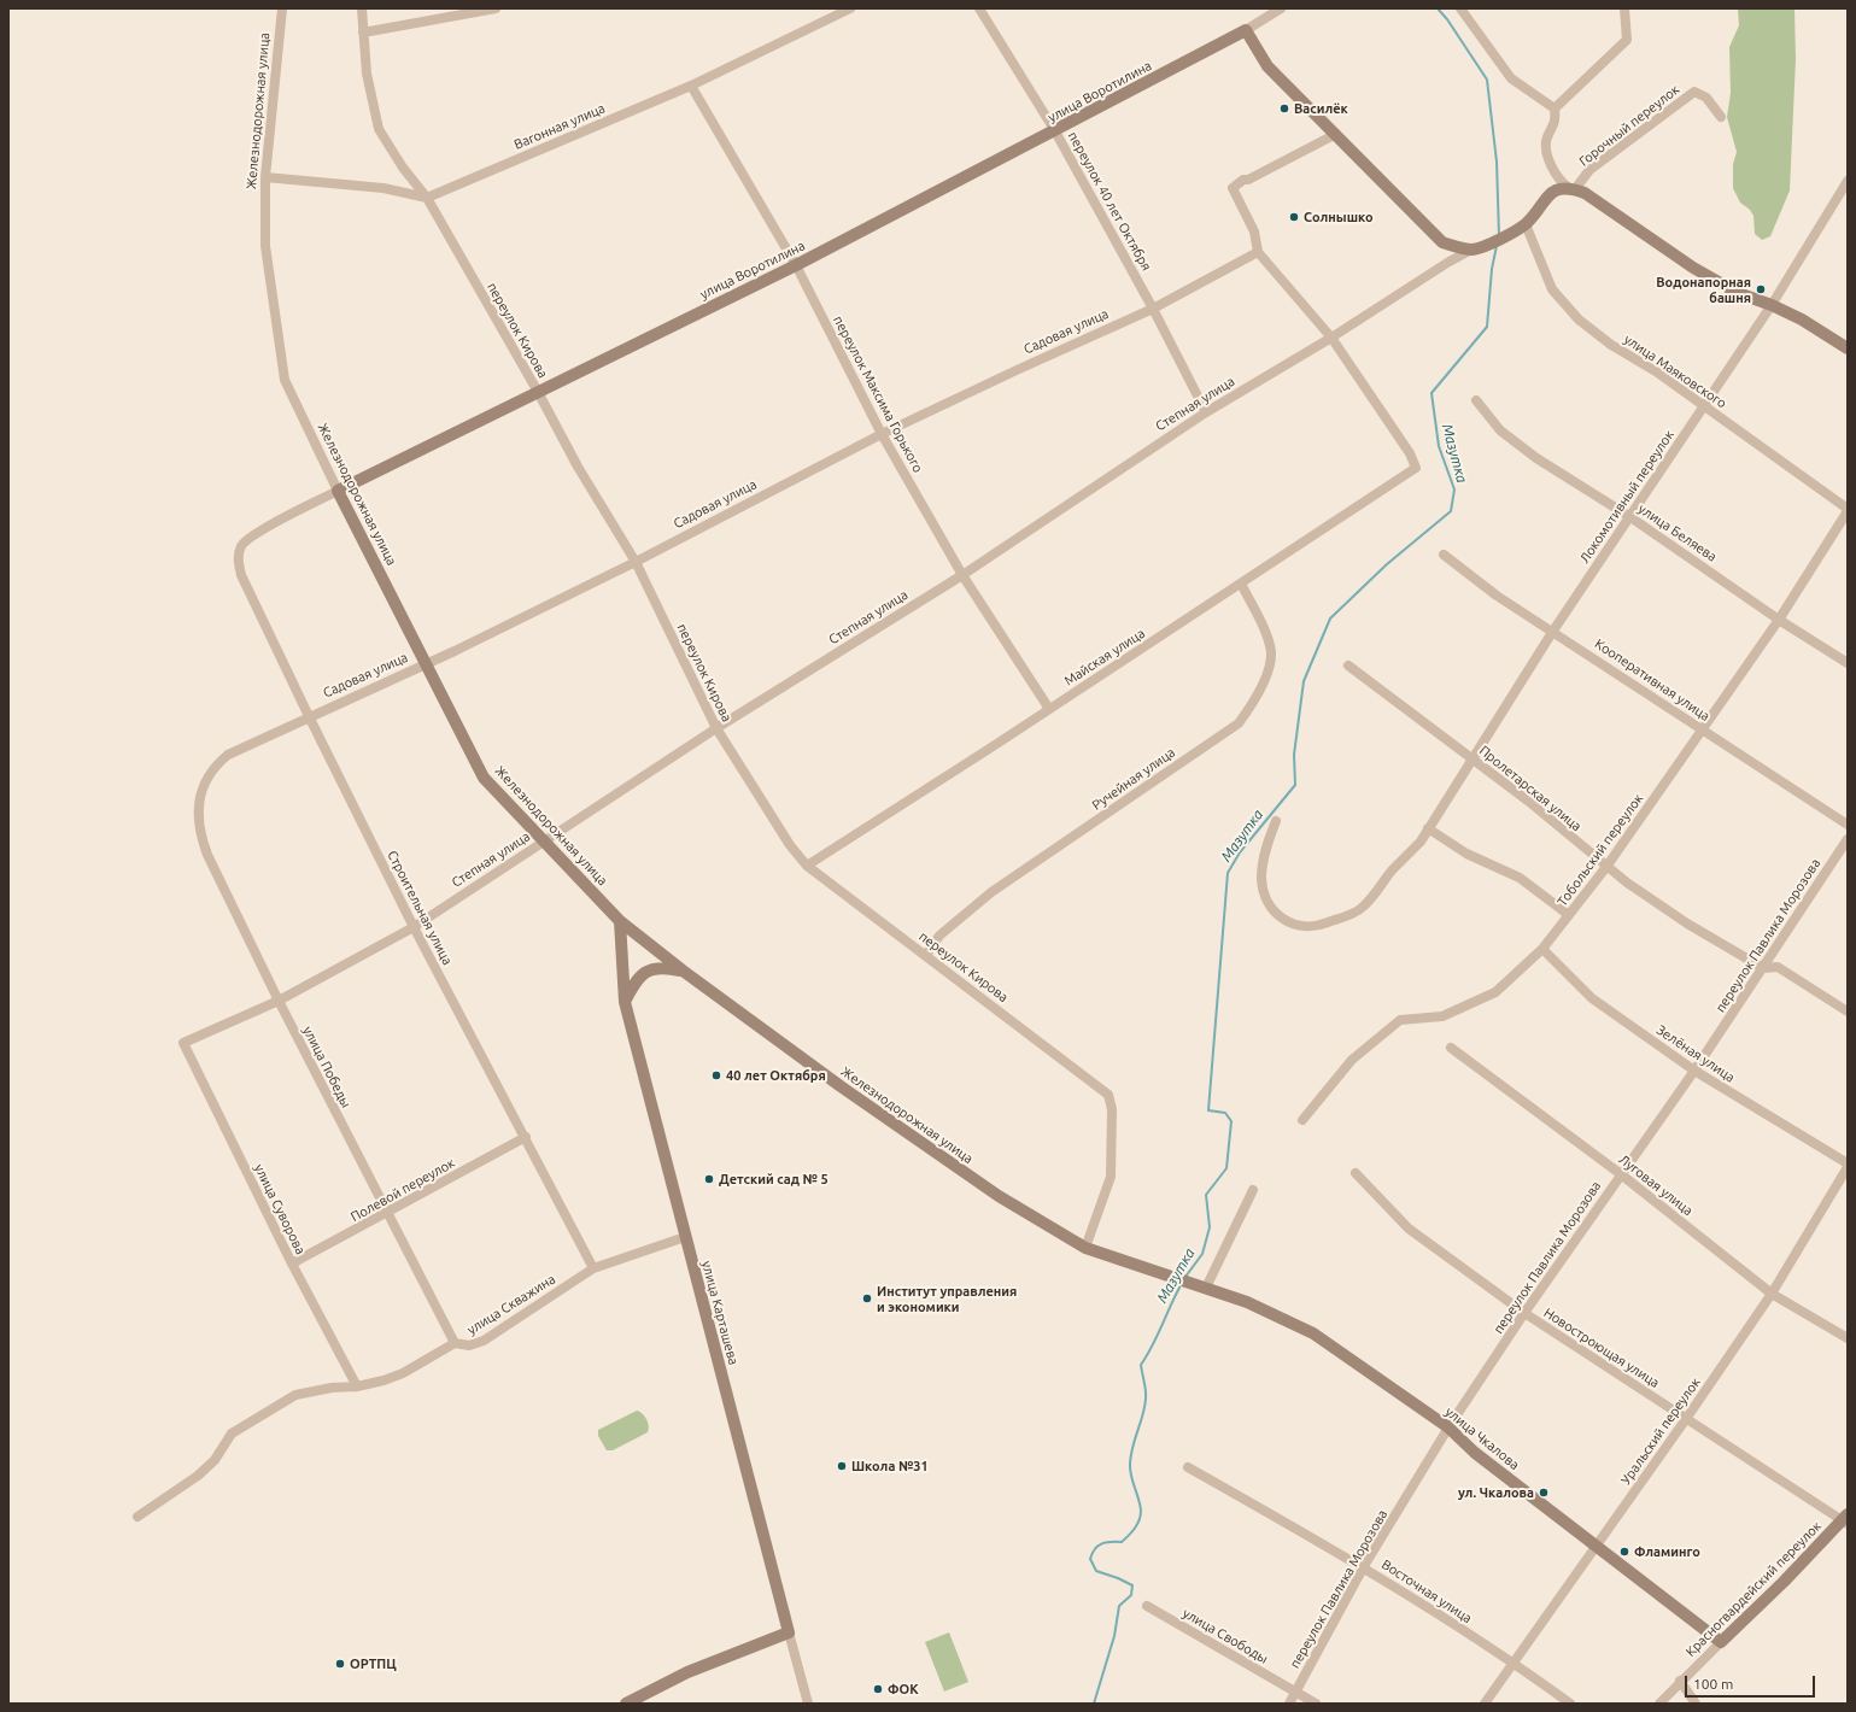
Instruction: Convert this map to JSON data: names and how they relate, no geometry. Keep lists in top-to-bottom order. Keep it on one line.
{"streets":{"street":["улица Воротилина","Железнодорожная улица","Горочный переулок","Вагонная улица","переулок 40 лет Октября","переулок Кирова","Садовая улица","улица Маяковского","переулок Максима Горького","Степная улица","Локомотивный переулок","улица Беляева","Майская улица","Кооперативная улица","Ручейная улица","Пролетарская улица","Тобольский переулок","Строительная улица","переулок Павлика Морозова","Зелёная улица","улица Победы","Луговая улица","Полевой переулок","улица Суворова","улица Скважина","улица Карташева","Новостроющая улица","Уральский переулок","улица Чкалова","Красногвардейский переулок","Восточная улица","улица Свободы"]},"crossings":[["улица Воротилина","Железнодорожная улица"],["улица Воротилина","переулок 40 лет Октября"],["улица Воротилина","переулок Кирова"],["улица Воротилина","переулок Максима Горького"],["улица Воротилина","Строительная улица"],["Железнодорожная улица","переулок Кирова"],["Железнодорожная улица","Садовая улица"],["Железнодорожная улица","Степная улица"],["Железнодорожная улица","улица Карташева"],["Железнодорожная улица","улица Чкалова"],["Горочный переулок","Степная улица"],["Вагонная улица","переулок Кирова"],["Вагонная улица","переулок Максима Горького"],["переулок 40 лет Октября","Садовая улица"],["переулок 40 лет Октября","Степная улица"],["переулок Кирова","Садовая улица"],["переулок Кирова","Степная улица"],["переулок Кирова","Майская улица"],["переулок Кирова","Ручейная улица"],["Садовая улица","переулок Максима Горького"],["Садовая улица","Строительная улица"],["Садовая улица","улица Победы"],["улица Маяковского","Степная улица"],["улица Маяковского","Локомотивный переулок"],["улица Маяковского","Тобольский переулок"],["переулок Максима Горького","Степная улица"],["переулок Максима Горького","Майская улица"],["Степная улица","Майская улица"],["Степная улица","Строительная улица"],["Степная улица","улица Победы"],["Степная улица","улица Суворова"],["Локомотивный переулок","улица Беляева"],["Локомотивный переулок","Кооперативная улица"],["Локомотивный переулок","Пролетарская улица"],["улица Беляева","Тобольский переулок"],["Майская улица","Ручейная улица"],["Кооперативная улица","Тобольский переулок"],["Пролетарская улица","Тобольский переулок"],["Пролетарская улица","переулок Павлика Морозова"],["Тобольский переулок","Зелёная улица"],["Строительная улица","Полевой переулок"],["Строительная улица","улица Скважина"],["переулок Павлика Морозова","Зелёная улица"],["переулок Павлика Морозова","Луговая улица"],["переулок Павлика Морозова","Новостроющая улица"],["переулок Павлика Морозова","улица Чкалова"],["переулок Павлика Морозова","Восточная улица"],["переулок Павлика Морозова","улица Свободы"],["Зелёная улица","Уральский переулок"],["улица Победы","Полевой переулок"],["улица Победы","улица Скважина"],["Луговая улица","Уральский переулок"],["Полевой переулок","улица Суворова"],["улица Суворова","улица Скважина"],["улица Скважина","улица Карташева"],["Новостроющая улица","Уральский переулок"],["Новостроющая улица","Красногвардейский переулок"],["Уральский переулок","улица Чкалова"],["Уральский переулок","Восточная улица"],["улица Чкалова","Красногвардейский переулок"]],"water":["Мазутка"],"places":["Василёк","Солнышко","Водонапорная башня","40 лет Октября","Детский сад № 5","Институт управления и экономики","Школа №31","ул. Чкалова","Фламинго","ОРТПЦ","ФОК"],"scale_bar":"100 m"}
